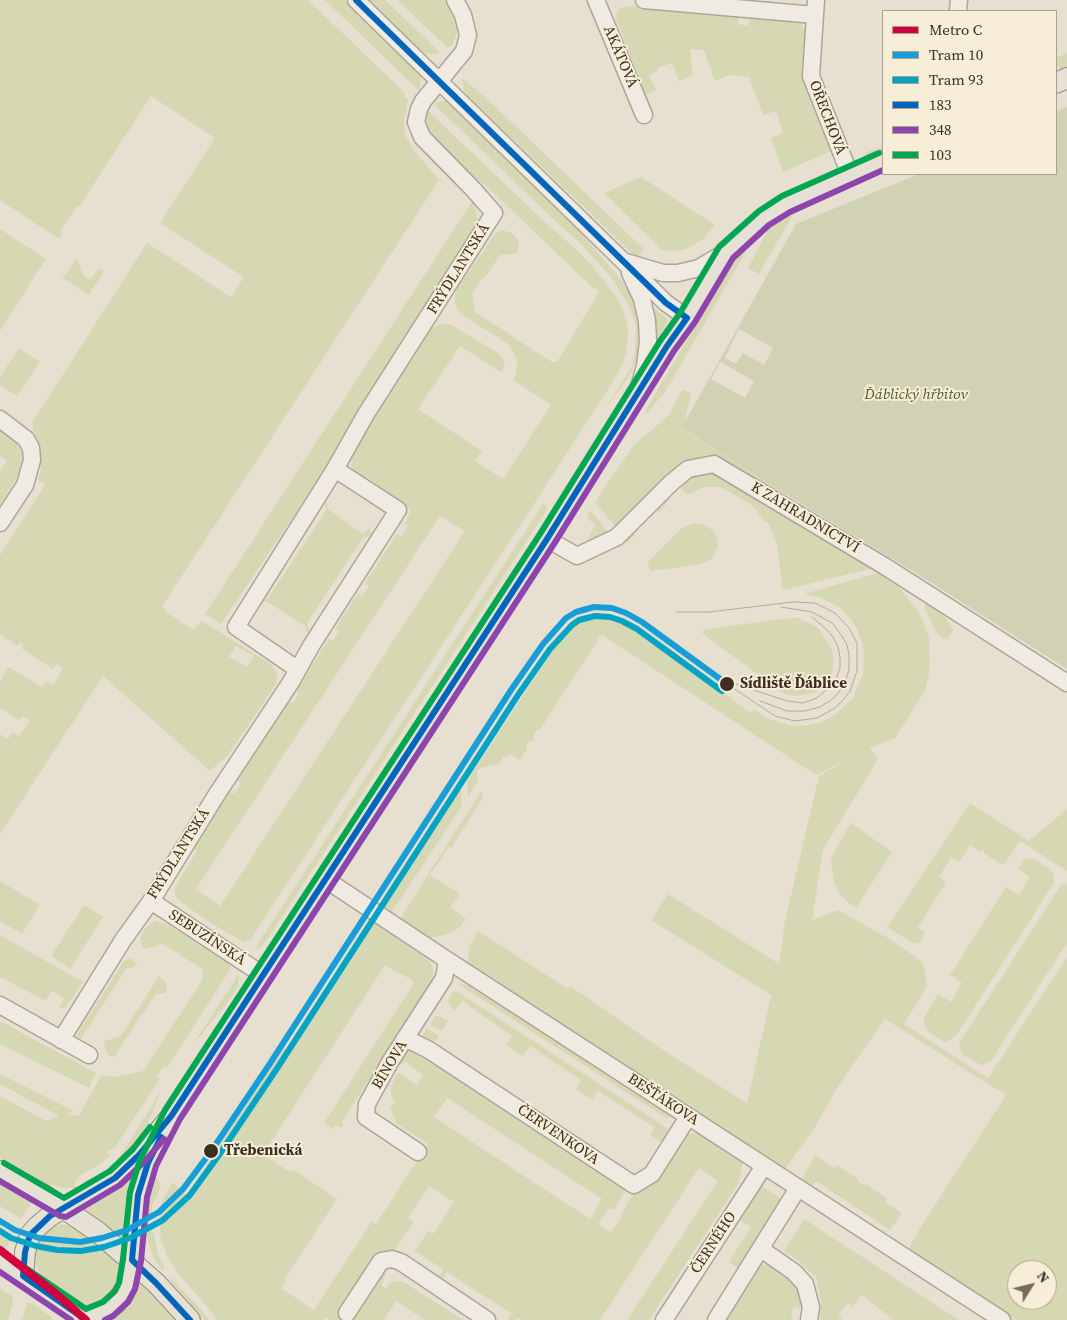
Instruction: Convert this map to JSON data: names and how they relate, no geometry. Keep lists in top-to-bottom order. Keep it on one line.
{"streets":{"street":["AKÁTOVÁ","OŘECHOVÁ","FRÝDLANTSKÁ","K ZAHRADNICTVÍ","SEBUZÍNSKÁ","BÍNOVA","BEŠŤÁKOVA","ČERVENKOVA","ČERNÉHO"]},"crossings":[["FRÝDLANTSKÁ","SEBUZÍNSKÁ"],["BÍNOVA","BEŠŤÁKOVA"],["BÍNOVA","ČERVENKOVA"],["BEŠŤÁKOVA","ČERVENKOVA"],["BEŠŤÁKOVA","ČERNÉHO"]],"parks":["Ďáblický hřbitov"],"places":["Sídliště Ďáblice","Třebenická"],"lines":["transit line 183","transit line 103","transit line 348","tram line 10","tram line 93","metro line C"],"legend":["Metro C","Tram 10","Tram 93","183","348","103"],"north":"top right"}
